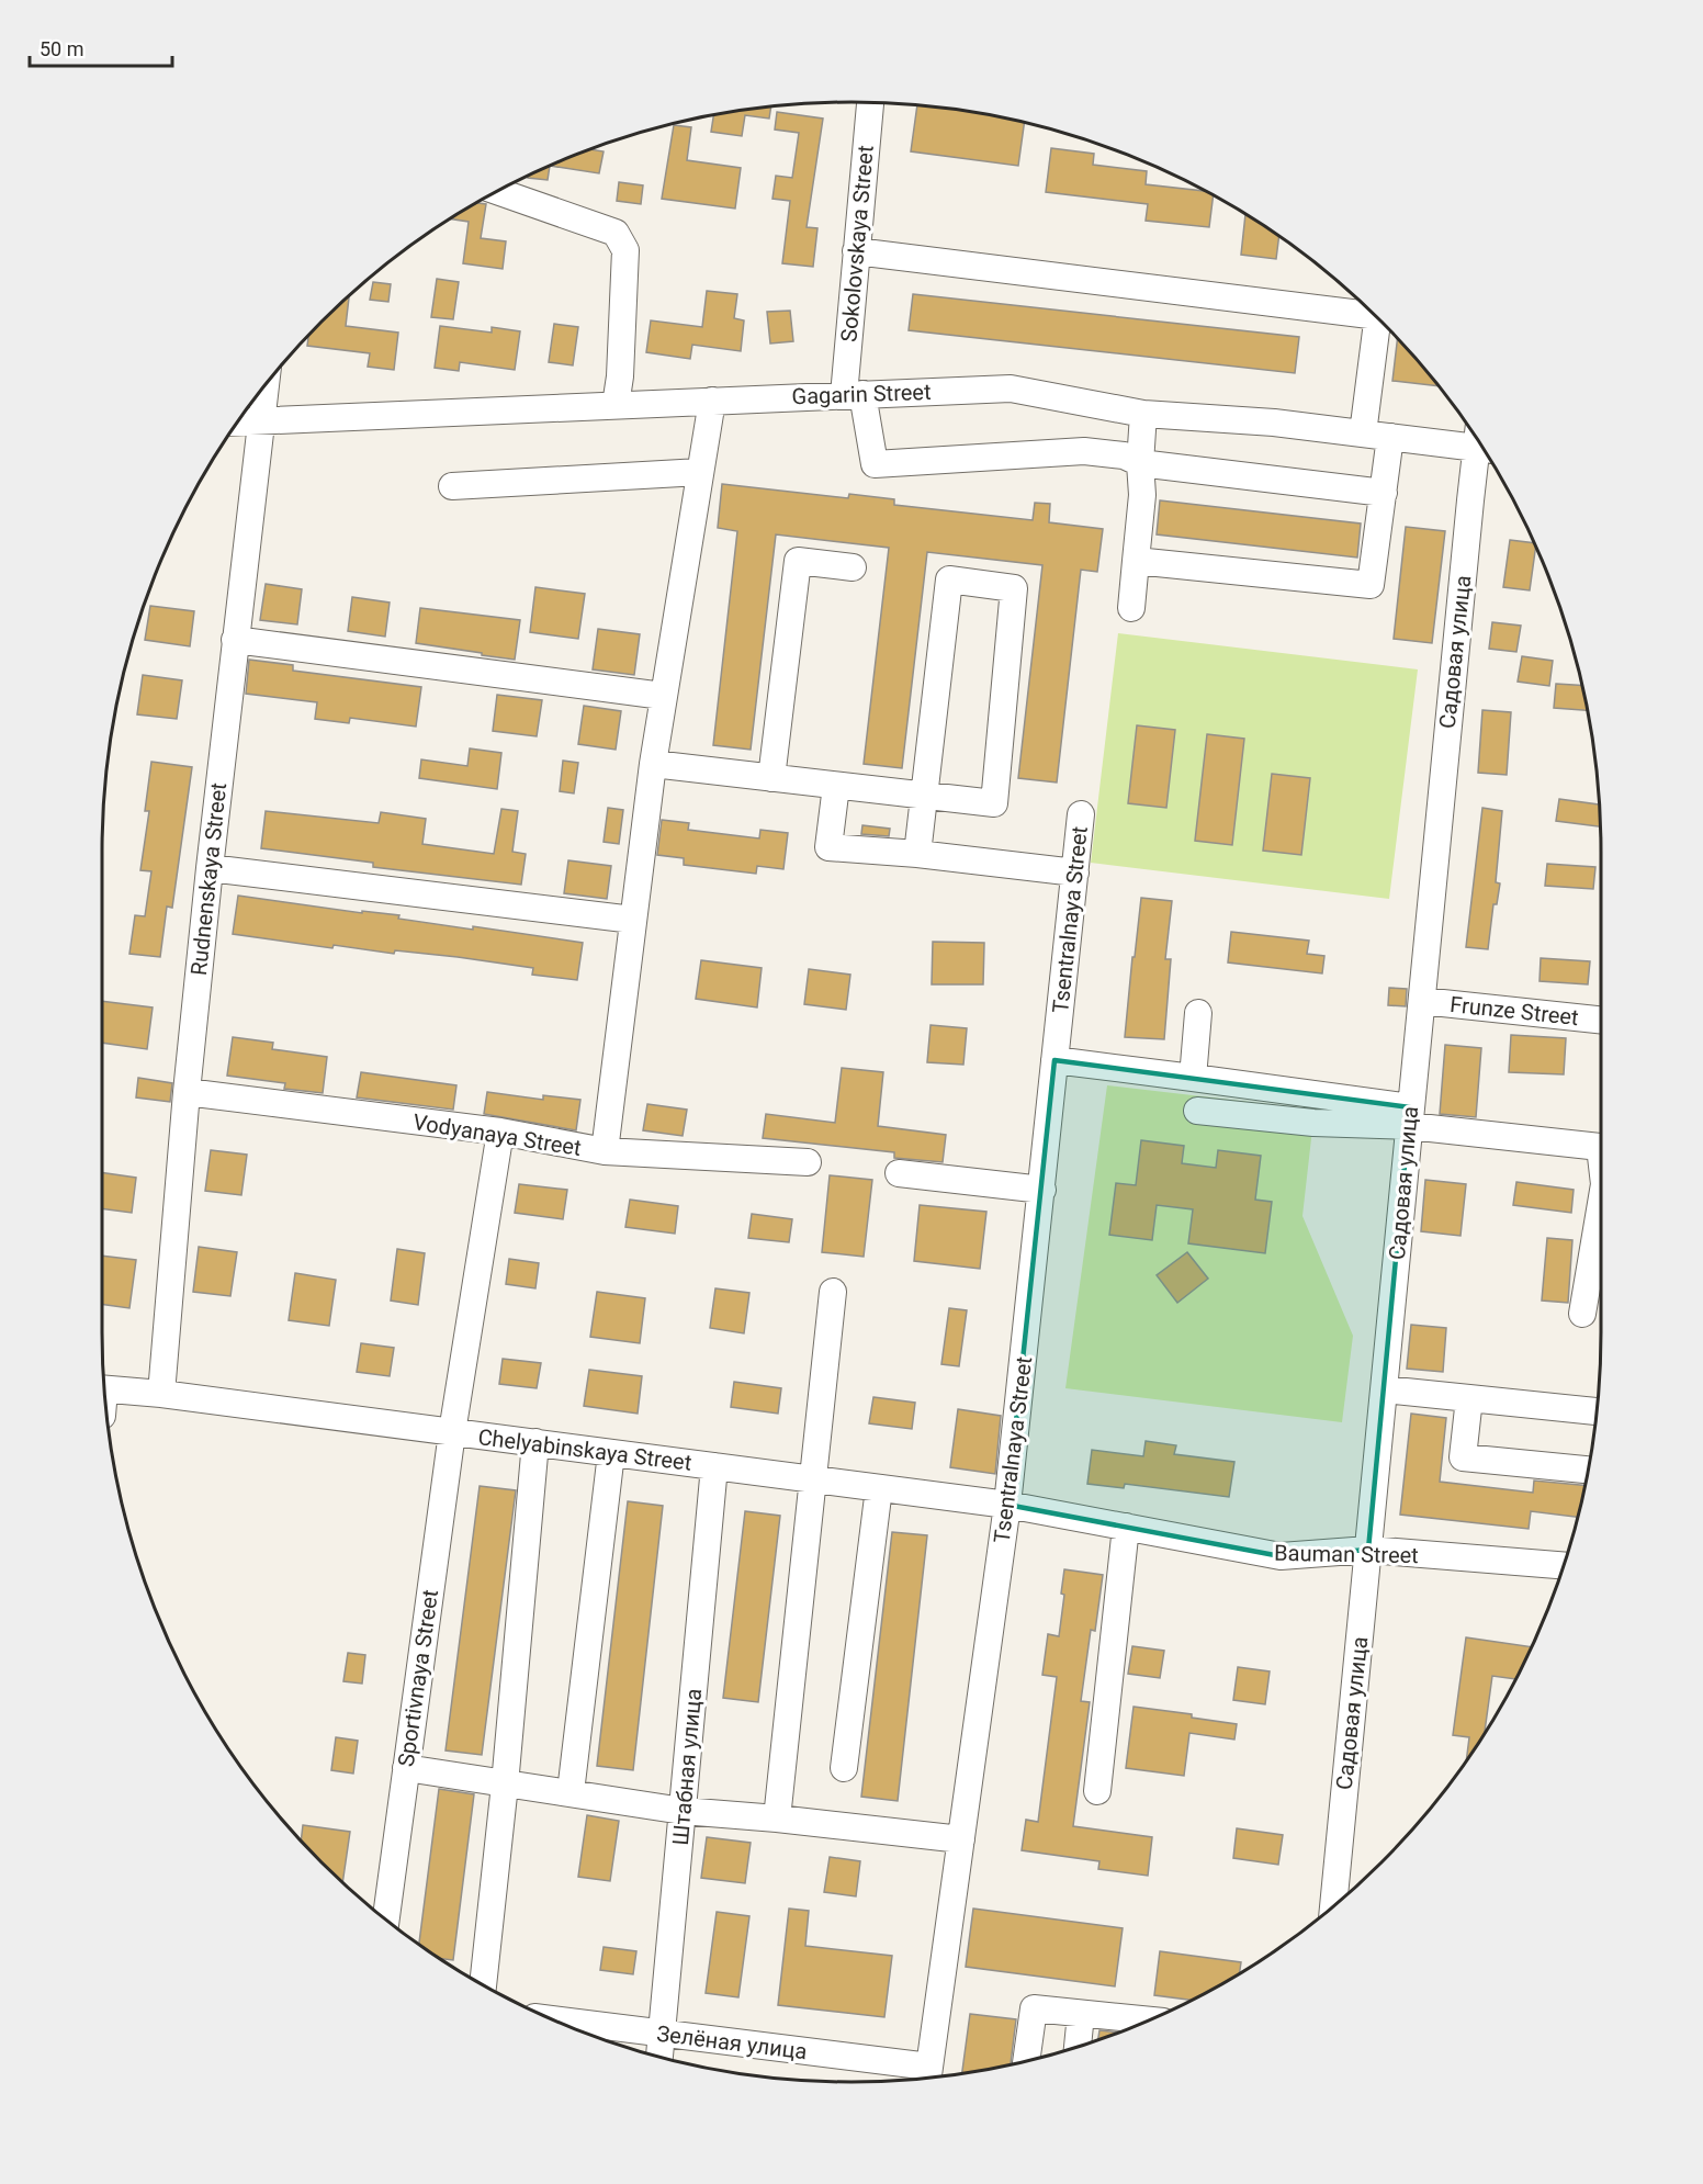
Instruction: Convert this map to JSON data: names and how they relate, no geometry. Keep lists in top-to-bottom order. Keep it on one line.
{"streets":{"street":["Sokolovskaya Street","Gagarin Street","Садовая улица","Rudnenskaya Street","Tsentralnaya Street","Frunze Street","Vodyanaya Street","Chelyabinskaya Street","Bauman Street","Sportivnaya Street","Штабная улица","Зелёная улица"]},"crossings":[["Sokolovskaya Street","Gagarin Street"],["Gagarin Street","Rudnenskaya Street"],["Садовая улица","Frunze Street"],["Садовая улица","Bauman Street"],["Rudnenskaya Street","Vodyanaya Street"],["Rudnenskaya Street","Chelyabinskaya Street"],["Tsentralnaya Street","Chelyabinskaya Street"],["Tsentralnaya Street","Bauman Street"],["Tsentralnaya Street","Зелёная улица"],["Vodyanaya Street","Sportivnaya Street"],["Chelyabinskaya Street","Bauman Street"],["Chelyabinskaya Street","Sportivnaya Street"],["Chelyabinskaya Street","Штабная улица"],["Штабная улица","Зелёная улица"]],"scale_bar":"50 m"}
